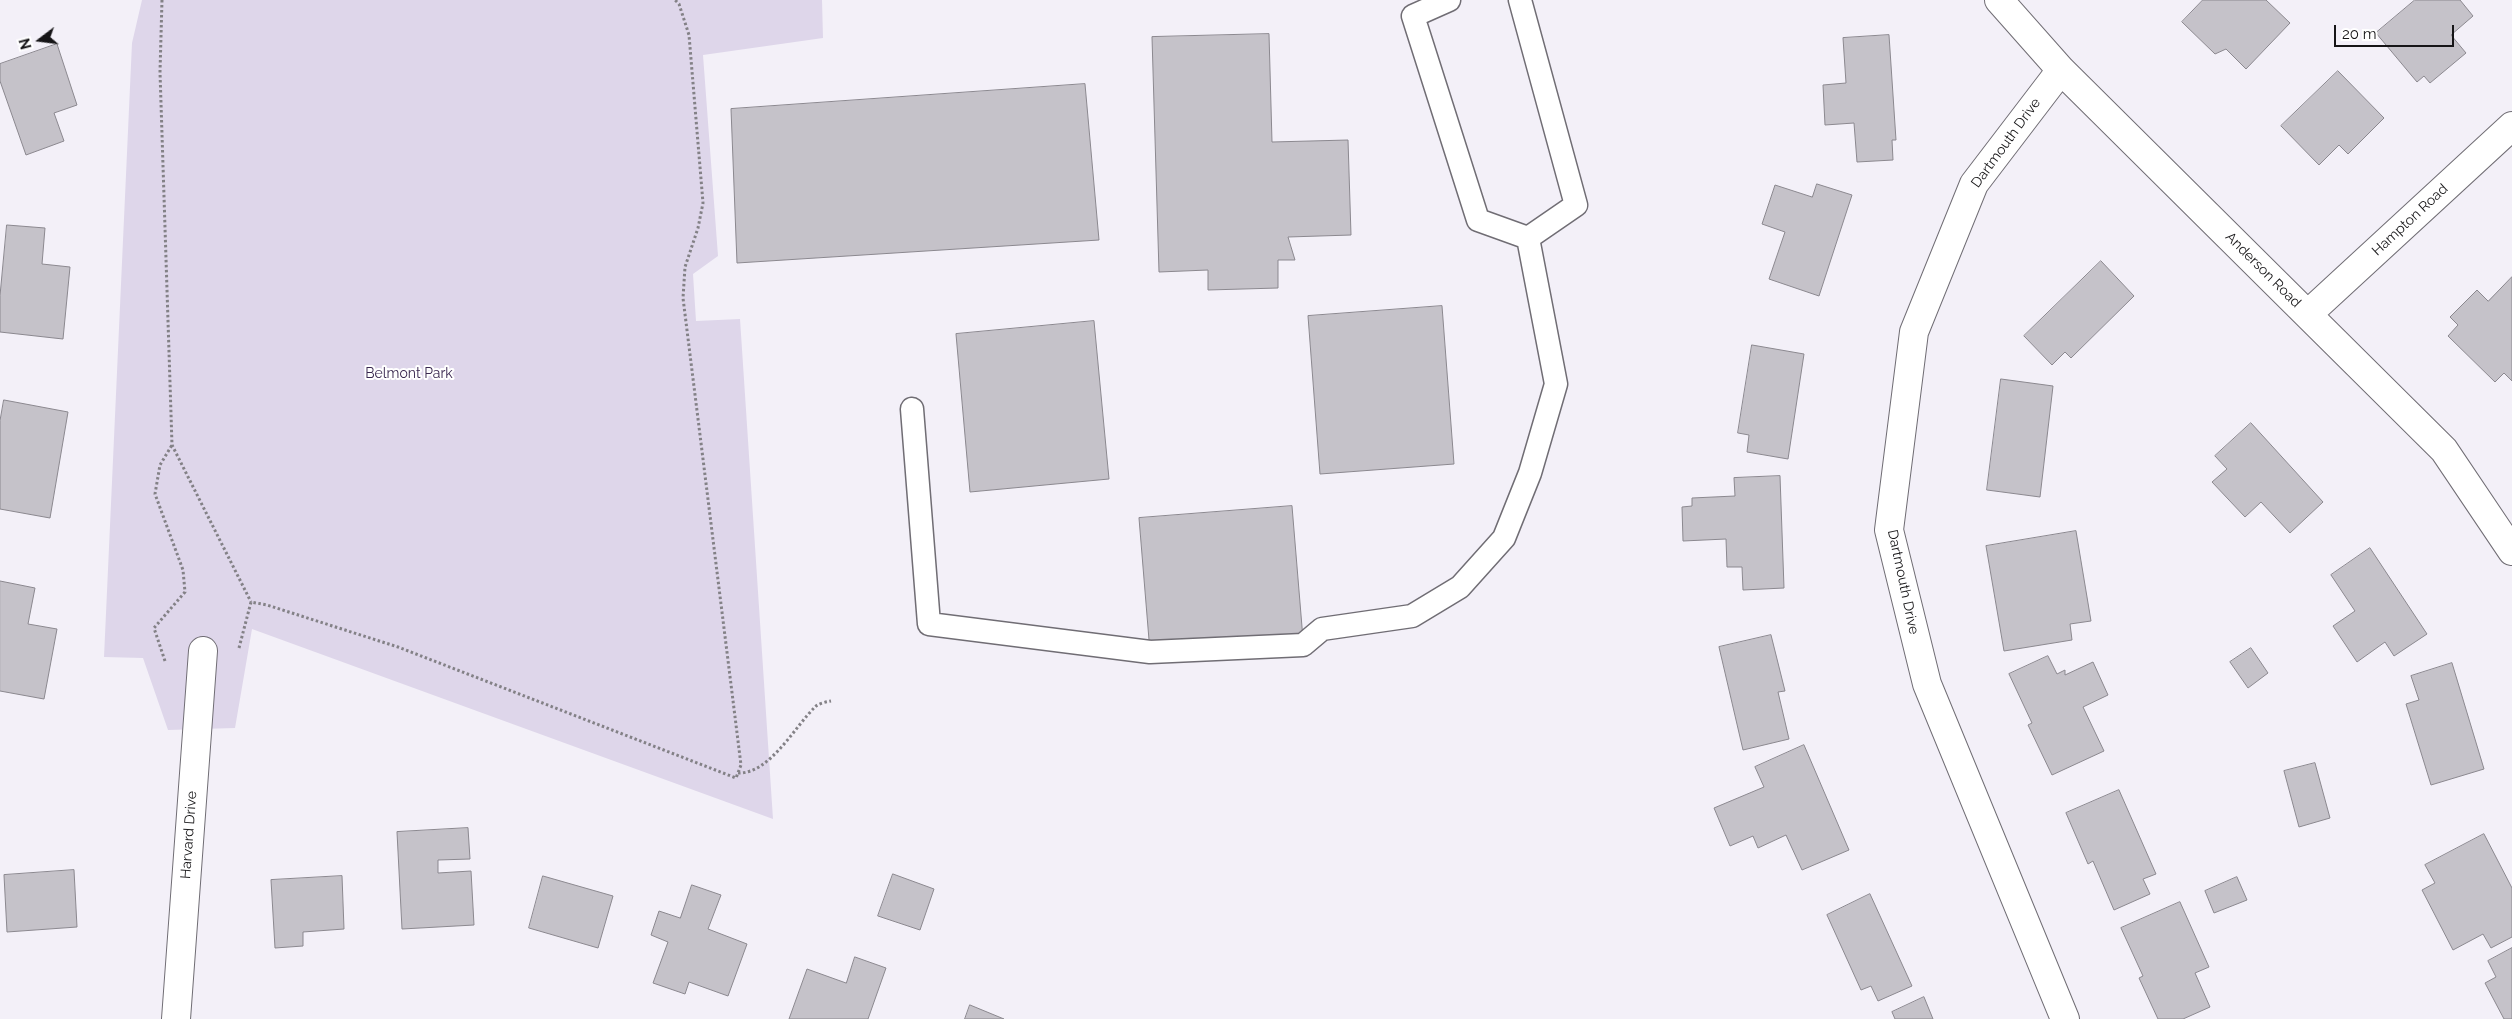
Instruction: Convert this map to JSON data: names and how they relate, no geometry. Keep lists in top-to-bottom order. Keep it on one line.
{"streets":{"street":["Dartmouth Drive","Hampton Road","Anderson Road","Harvard Drive"]},"crossings":[["Dartmouth Drive","Anderson Road"],["Hampton Road","Anderson Road"]],"parks":["Belmont Park"],"scale_bar":"20 m","north":"left"}
